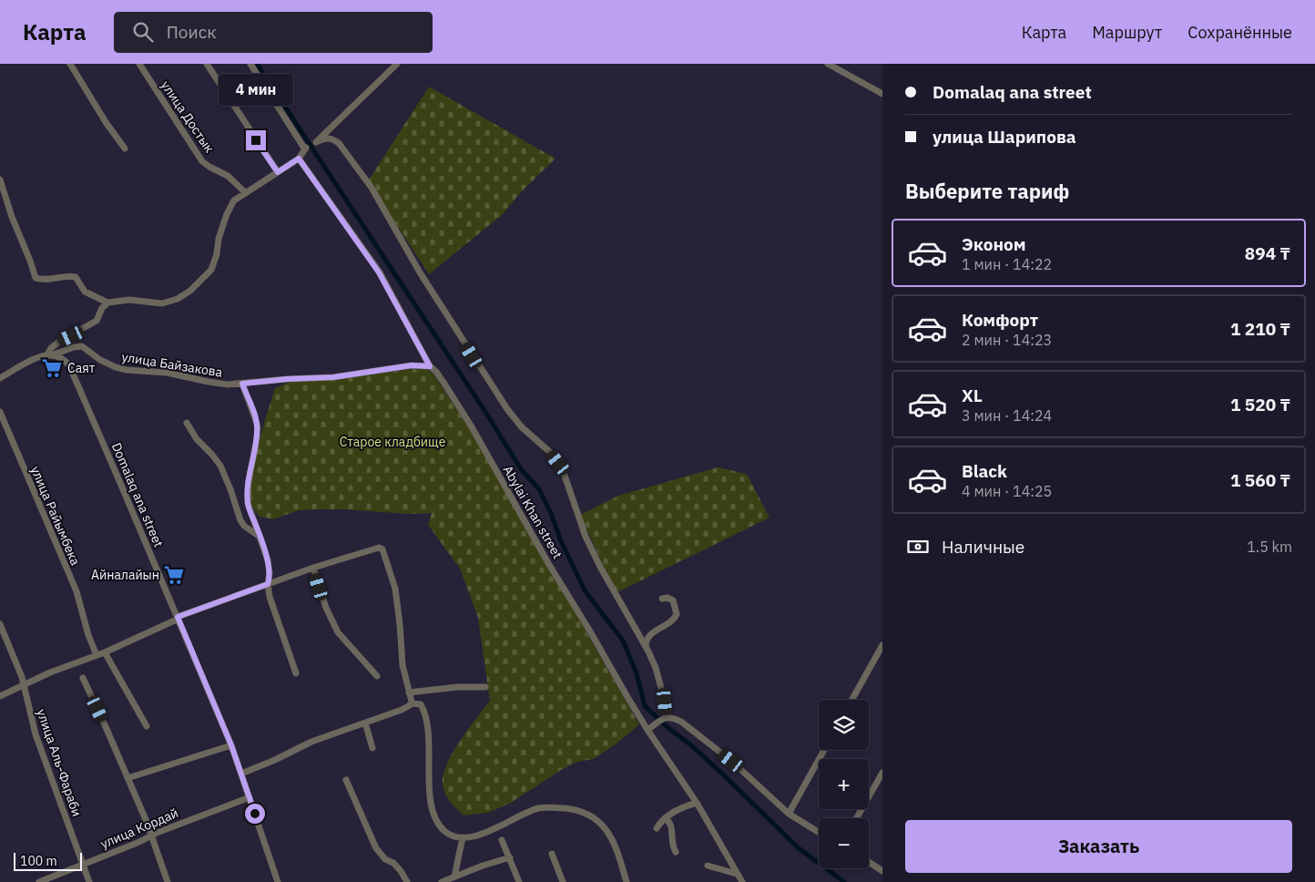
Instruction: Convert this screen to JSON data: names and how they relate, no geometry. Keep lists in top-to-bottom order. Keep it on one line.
{"streets":{"street":["улица Достык","улица Байзакова","Domalaq ana street","Abylai Khan street","улица Райымбека","улица Аль-Фараби","улица Кордай"]},"crossings":[["улица Байзакова","Domalaq ana street"],["улица Байзакова","Abylai Khan street"],["Domalaq ana street","улица Кордай"],["улица Аль-Фараби","улица Кордай"]],"parks":["Старое кладбище"],"places":{"supermarket":["Саят","Айналайын"]},"scale_bar":"100 m","page":{"header":"Карта","search":"Поиск","nav":["Карта","Маршрут","Сохранённые"],"banner":["Domalaq ana street","улица Шарипова"],"bubble":"4 мин","heading":"Выберите тариф","list":[{"name":"Эконом","note":"1 мин · 14:22","value":"894 ₸"},{"name":"Комфорт","note":"2 мин · 14:23","value":"1 210 ₸"},{"name":"XL","note":"3 мин · 14:24","value":"1 520 ₸"},{"name":"Black","note":"4 мин · 14:25","value":"1 560 ₸"}],"pay":["Наличные","1.5 km"],"map_buttons":["+","−"],"buttons":"Заказать","scale":"100 m"}}
